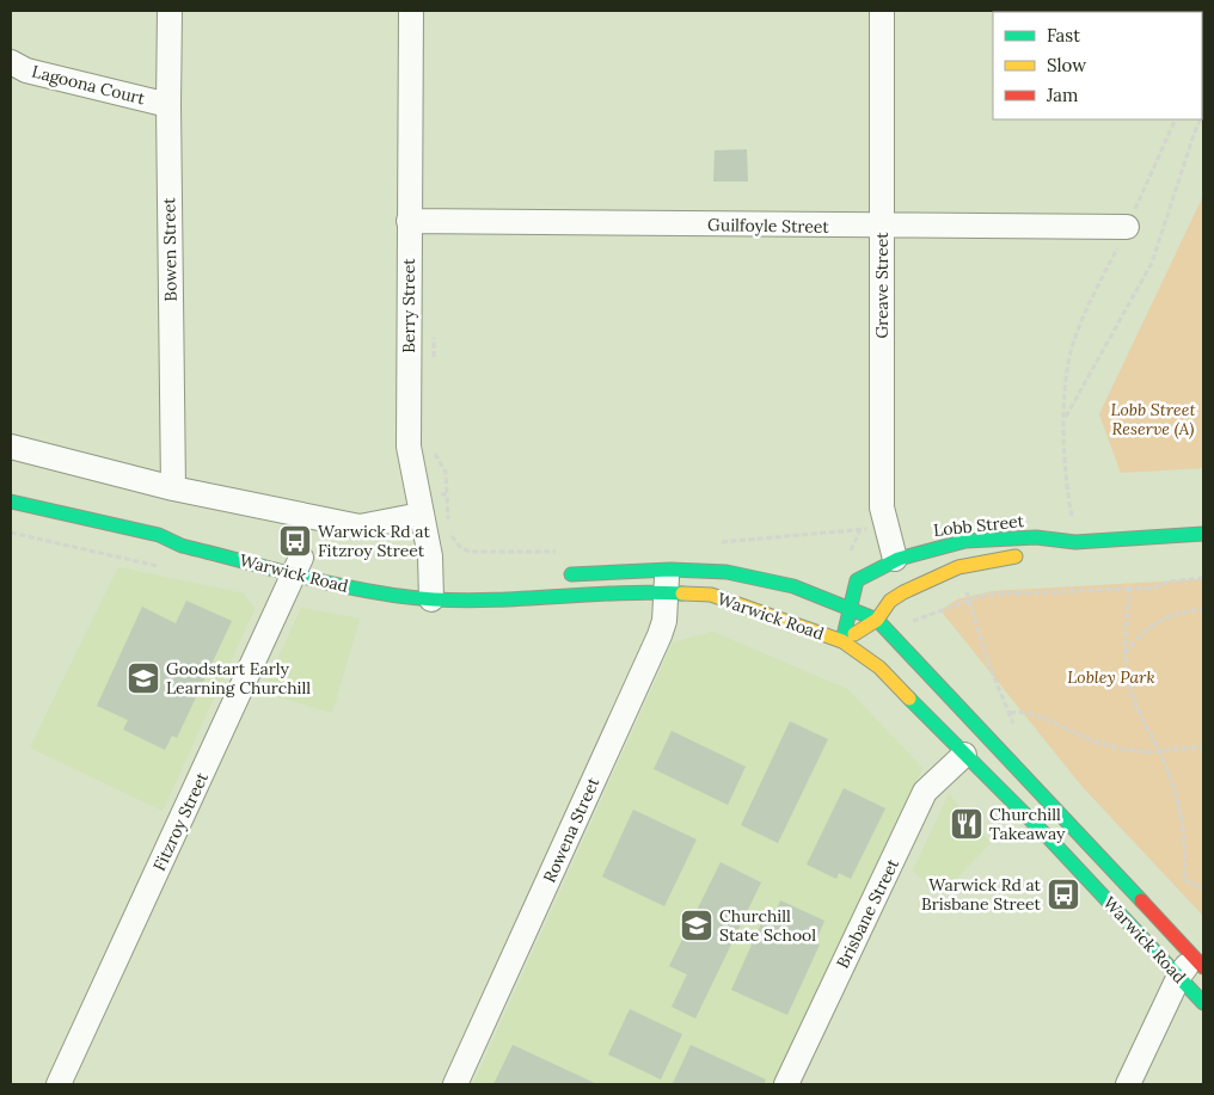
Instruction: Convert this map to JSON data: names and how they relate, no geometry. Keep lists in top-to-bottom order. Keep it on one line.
{"streets":{"main road":["Lobb Street","Warwick Road"],"street":["Lagoona Court","Guilfoyle Street","Bowen Street","Greave Street","Berry Street","Fitzroy Street","Rowena Street","Brisbane Street"]},"crossings":[["Lagoona Court","Bowen Street"],["Guilfoyle Street","Greave Street"],["Guilfoyle Street","Berry Street"],["Greave Street","Lobb Street"],["Berry Street","Warwick Road"],["Lobb Street","Warwick Road"],["Warwick Road","Fitzroy Street"],["Warwick Road","Rowena Street"],["Warwick Road","Brisbane Street"]],"parks":["Lobb Street Reserve (A)","Lobley Park"],"places":{"bus stop":["Warwick Rd at Fitzroy Street","Warwick Rd at Brisbane Street"],"school or university":["Goodstart Early Learning Churchill","Churchill State School"],"restaurant":["Churchill Takeaway"]},"legend":["Fast","Slow","Jam"]}
